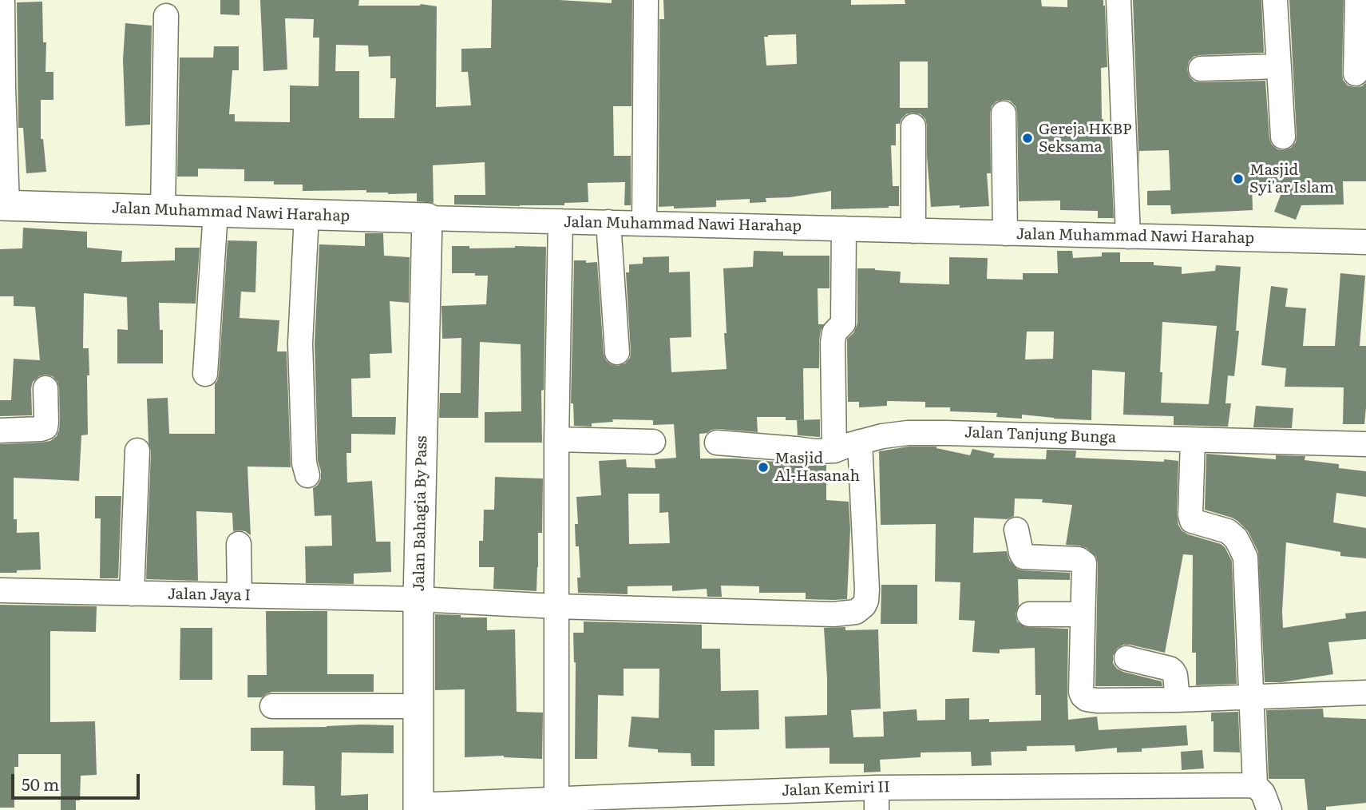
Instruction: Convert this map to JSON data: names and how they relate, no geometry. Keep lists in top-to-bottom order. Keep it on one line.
{"streets":{"main road":["Jalan Muhammad Nawi Harahap","Jalan Bahagia By Pass"],"street":["Jalan Tanjung Bunga","Jalan Jaya I","Jalan Kemiri II"]},"crossings":[["Jalan Muhammad Nawi Harahap","Jalan Bahagia By Pass"],["Jalan Tanjung Bunga","Jalan Jaya I"],["Jalan Bahagia By Pass","Jalan Jaya I"],["Jalan Bahagia By Pass","Jalan Kemiri II"]],"places":["Gereja HKBP Seksama","Masjid Syi'ar Islam","Masjid Al-Hasanah"],"scale_bar":"50 m"}
